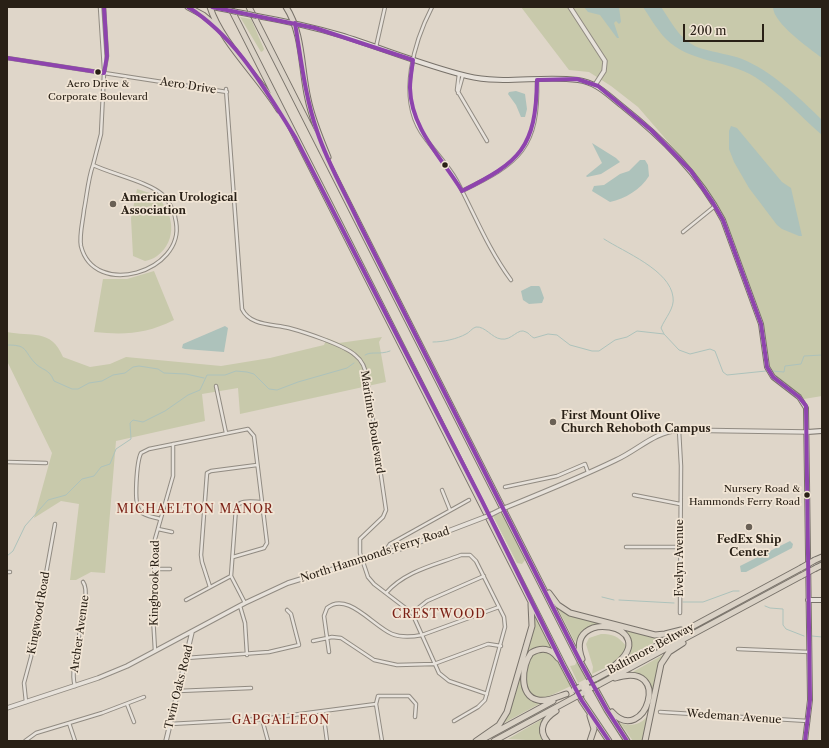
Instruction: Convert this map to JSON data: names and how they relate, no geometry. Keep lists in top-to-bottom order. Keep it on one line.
{"streets":{"highway":["Baltimore Beltway"],"main road":["North Hammonds Ferry Road"],"street":["Aero Drive","Maritime Boulevard","Evelyn Avenue","Kingbrook Road","Kingwood Road","Archer Avenue","Twin Oaks Road","Wedeman Avenue"]},"crossings":[["Aero Drive","Maritime Boulevard"],["Maritime Boulevard","North Hammonds Ferry Road"],["North Hammonds Ferry Road","Evelyn Avenue"],["North Hammonds Ferry Road","Kingbrook Road"],["North Hammonds Ferry Road","Kingwood Road"],["North Hammonds Ferry Road","Archer Avenue"],["North Hammonds Ferry Road","Twin Oaks Road"]],"districts":["MICHAELTON MANOR","CRESTWOOD","GAPGALLEON"],"places":["Aero Drive & Corporate Boulevard","American Urological Association","First Mount Olive Church Rehoboth Campus","Nursery Road & Hammonds Ferry Road","FedEx Ship Center"],"scale_bar":"200 m"}
